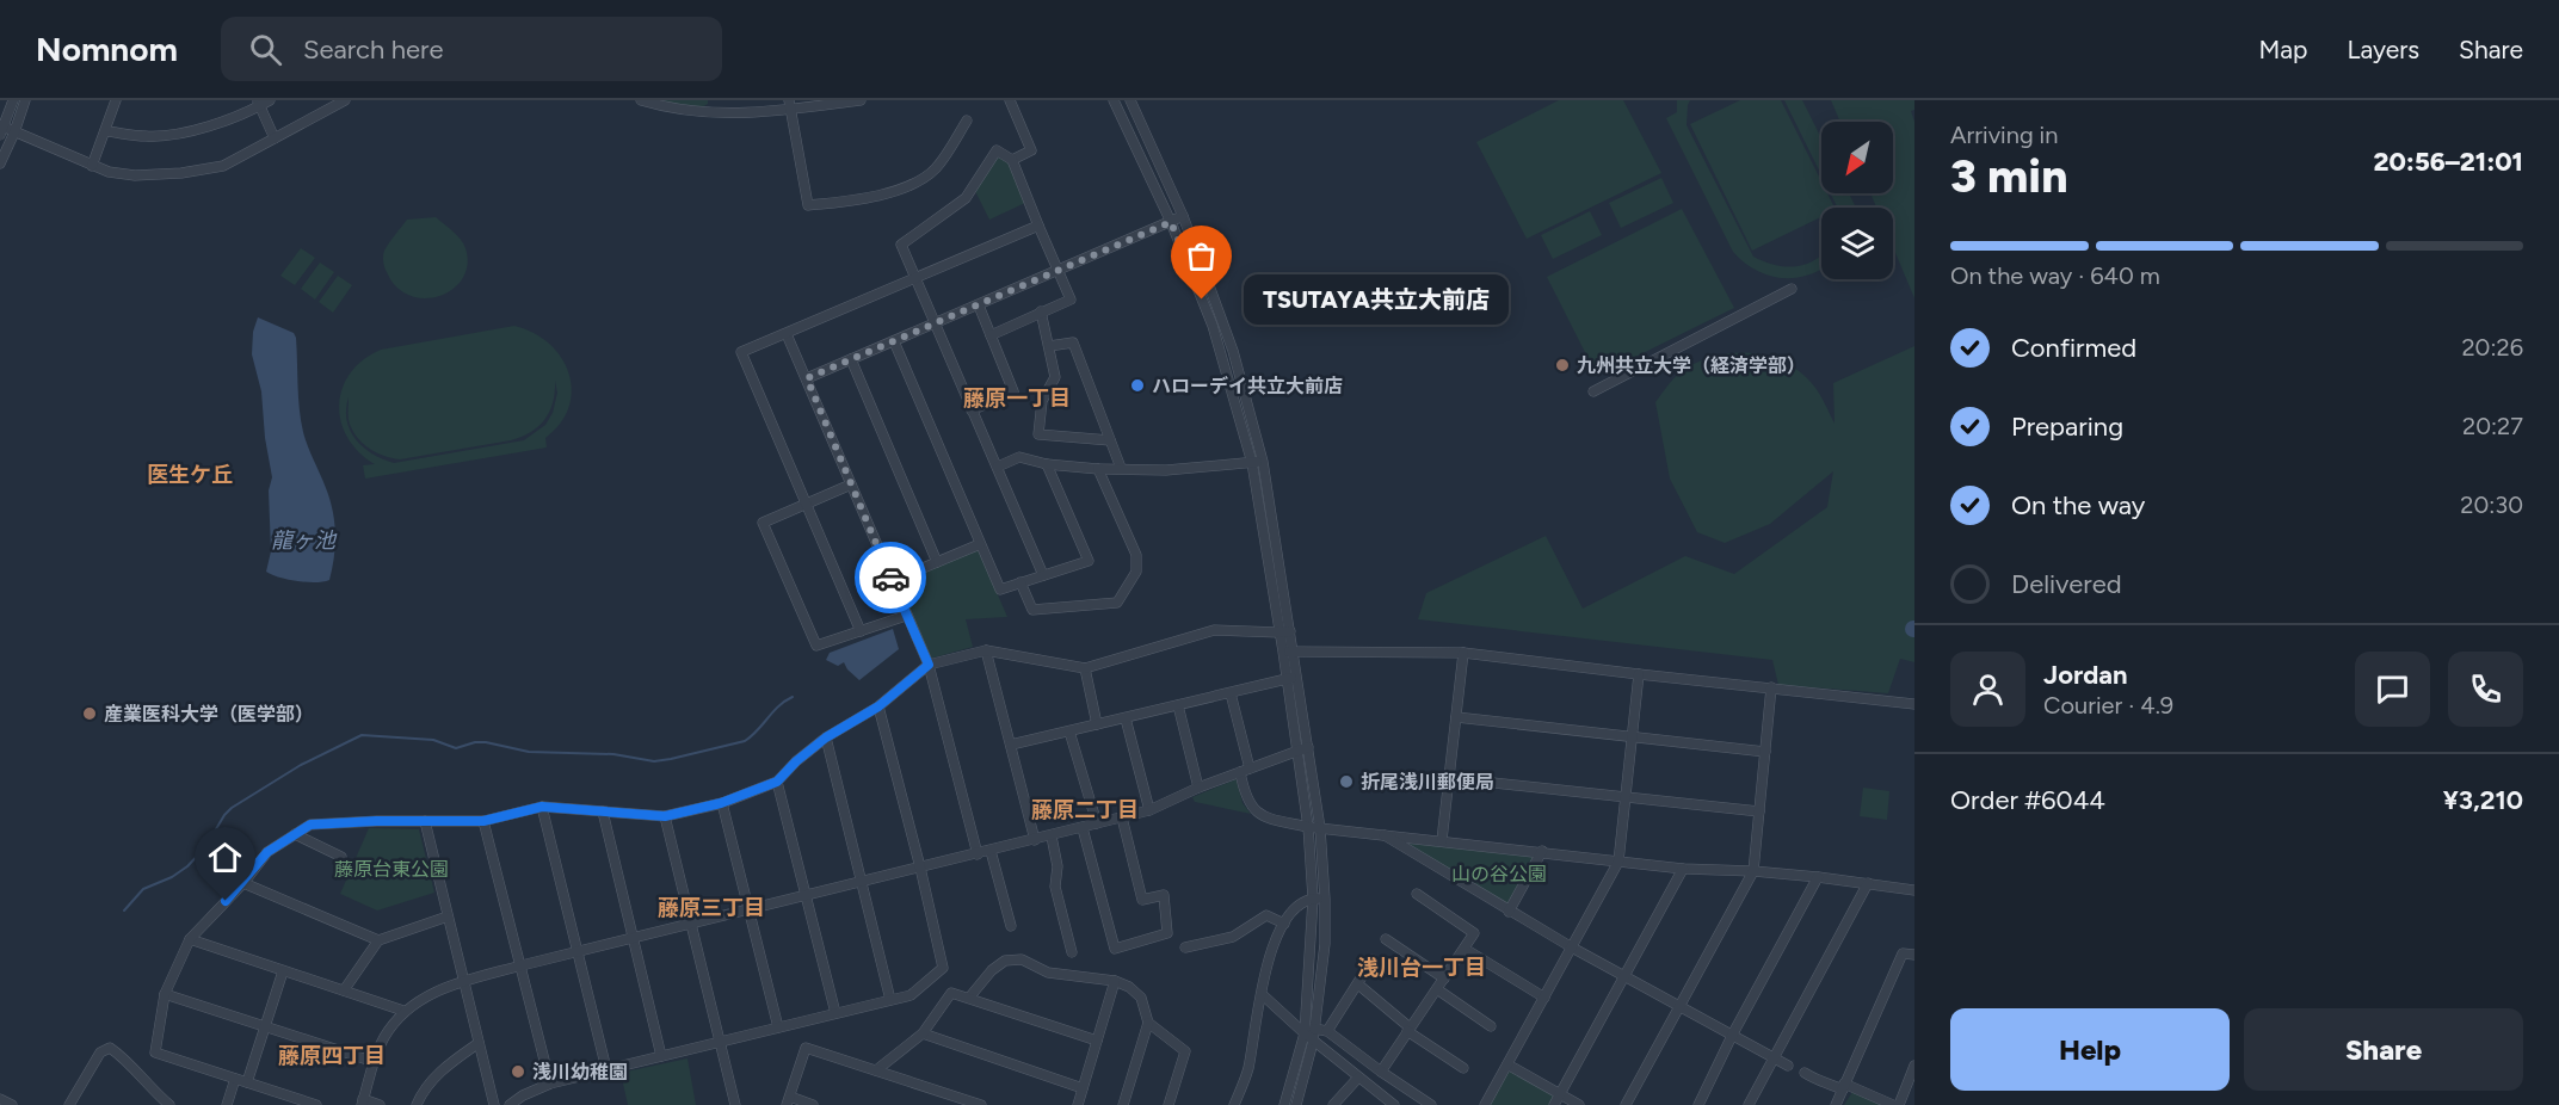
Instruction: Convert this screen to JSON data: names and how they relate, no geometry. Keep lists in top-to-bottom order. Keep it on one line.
{"districts":["藤原一丁目","医生ケ丘","藤原二丁目","藤原三丁目","浅川台一丁目","藤原四丁目"],"water":["龍ヶ池"],"parks":["藤原台東公園","山の谷公園"],"places":["TSUTAYA共立大前店","九州共立大学（経済学部）","ハローデイ共立大前店","産業医科大学（医学部）","折尾浅川郵便局","浅川幼稚園"],"north":"bottom left","page":{"header":"Nomnom","search":"Search here","nav":["Map","Layers","Share"],"heading":["3 min","Arriving in","20:56–21:01"],"panel":["Jordan","Courier · 4.9","Order #6044","¥3,210"],"bar":"On the way · 640 m","bubble":"TSUTAYA共立大前店","list":[["Confirmed","20:26"],["Preparing","20:27"],["On the way","20:30"],"Delivered"],"buttons":["Help","Share"]}}
